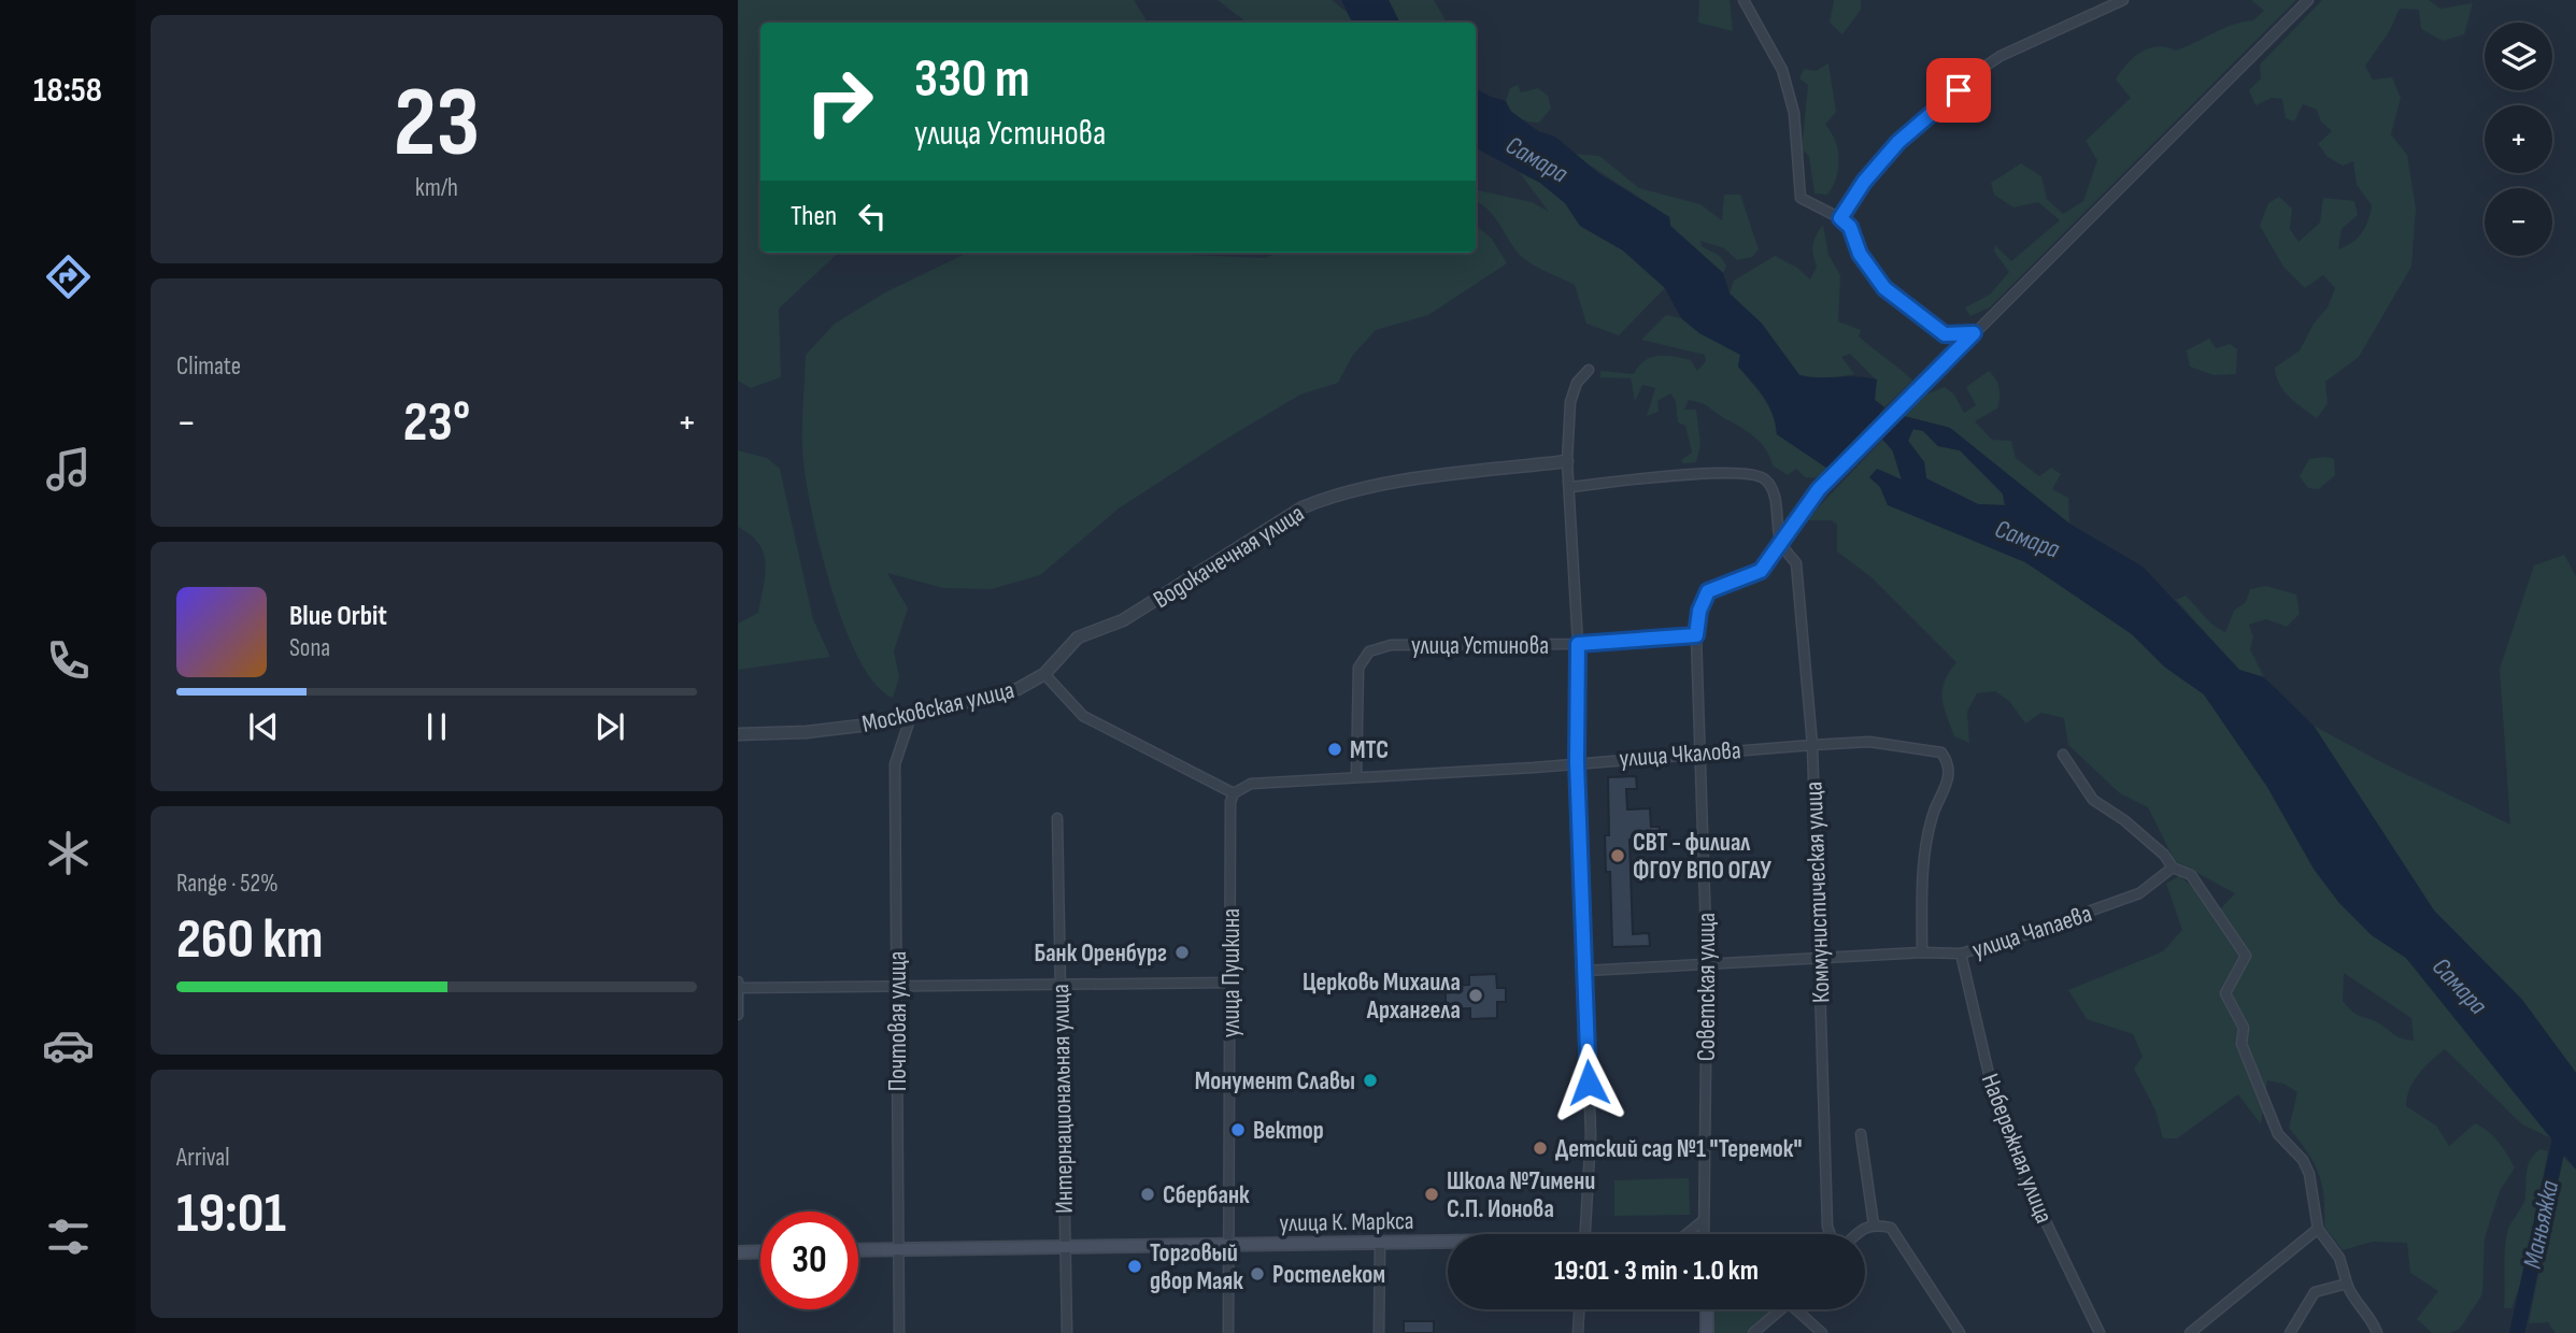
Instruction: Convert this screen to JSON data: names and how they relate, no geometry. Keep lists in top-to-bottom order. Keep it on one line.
{"streets":{"main road":["улица К. Маркса"],"street":["Водокачечная улица","улица Устинова","Московская улица","улица Чкалова","Коммунистическая улица","улица Чапаева","улица Пушкина","Советская улица","Почтовая улица","Интернациональная улица","Набережная улица"]},"crossings":[["Водокачечная улица","Московская улица"],["улица Устинова","улица Чкалова"],["улица Устинова","Советская улица"],["Московская улица","улица Чкалова"],["Московская улица","улица Пушкина"],["Московская улица","Почтовая улица"],["улица Чкалова","Коммунистическая улица"],["улица Чкалова","улица Чапаева"],["улица Чкалова","улица Пушкина"],["улица Чкалова","Советская улица"],["Коммунистическая улица","улица Чапаева"],["улица Чапаева","Советская улица"],["улица Чапаева","Набережная улица"],["улица Пушкина","улица К. Маркса"],["Почтовая улица","улица К. Маркса"],["Интернациональная улица","улица К. Маркса"]],"water":["Самара","Маньяжка"],"places":["МТС","СВТ - филиал ФГОУ ВПО ОГАУ","Банк Оренбург","Церковь Михаила Архангела","Монумент Славы","Вектор","Детский сад №1 \"Теремок\"","Сбербанк","Школа №7имени С.П. Ионова","Торговый двор Маяк","Ростелеком"],"page":{"tabs":"18:58","tile":[["23","km/h"],"Climate",["Range · 52%","260 km"],["Arrival","19:01"]],"map_buttons":["+","−"],"turn":["330 m","улица Устинова"],"then":"Then","heat":["−","23°","+"],"song":["Blue Orbit","Sona"],"limit":"30","trip":"19:01 · 3 min · 1.0 km"}}
